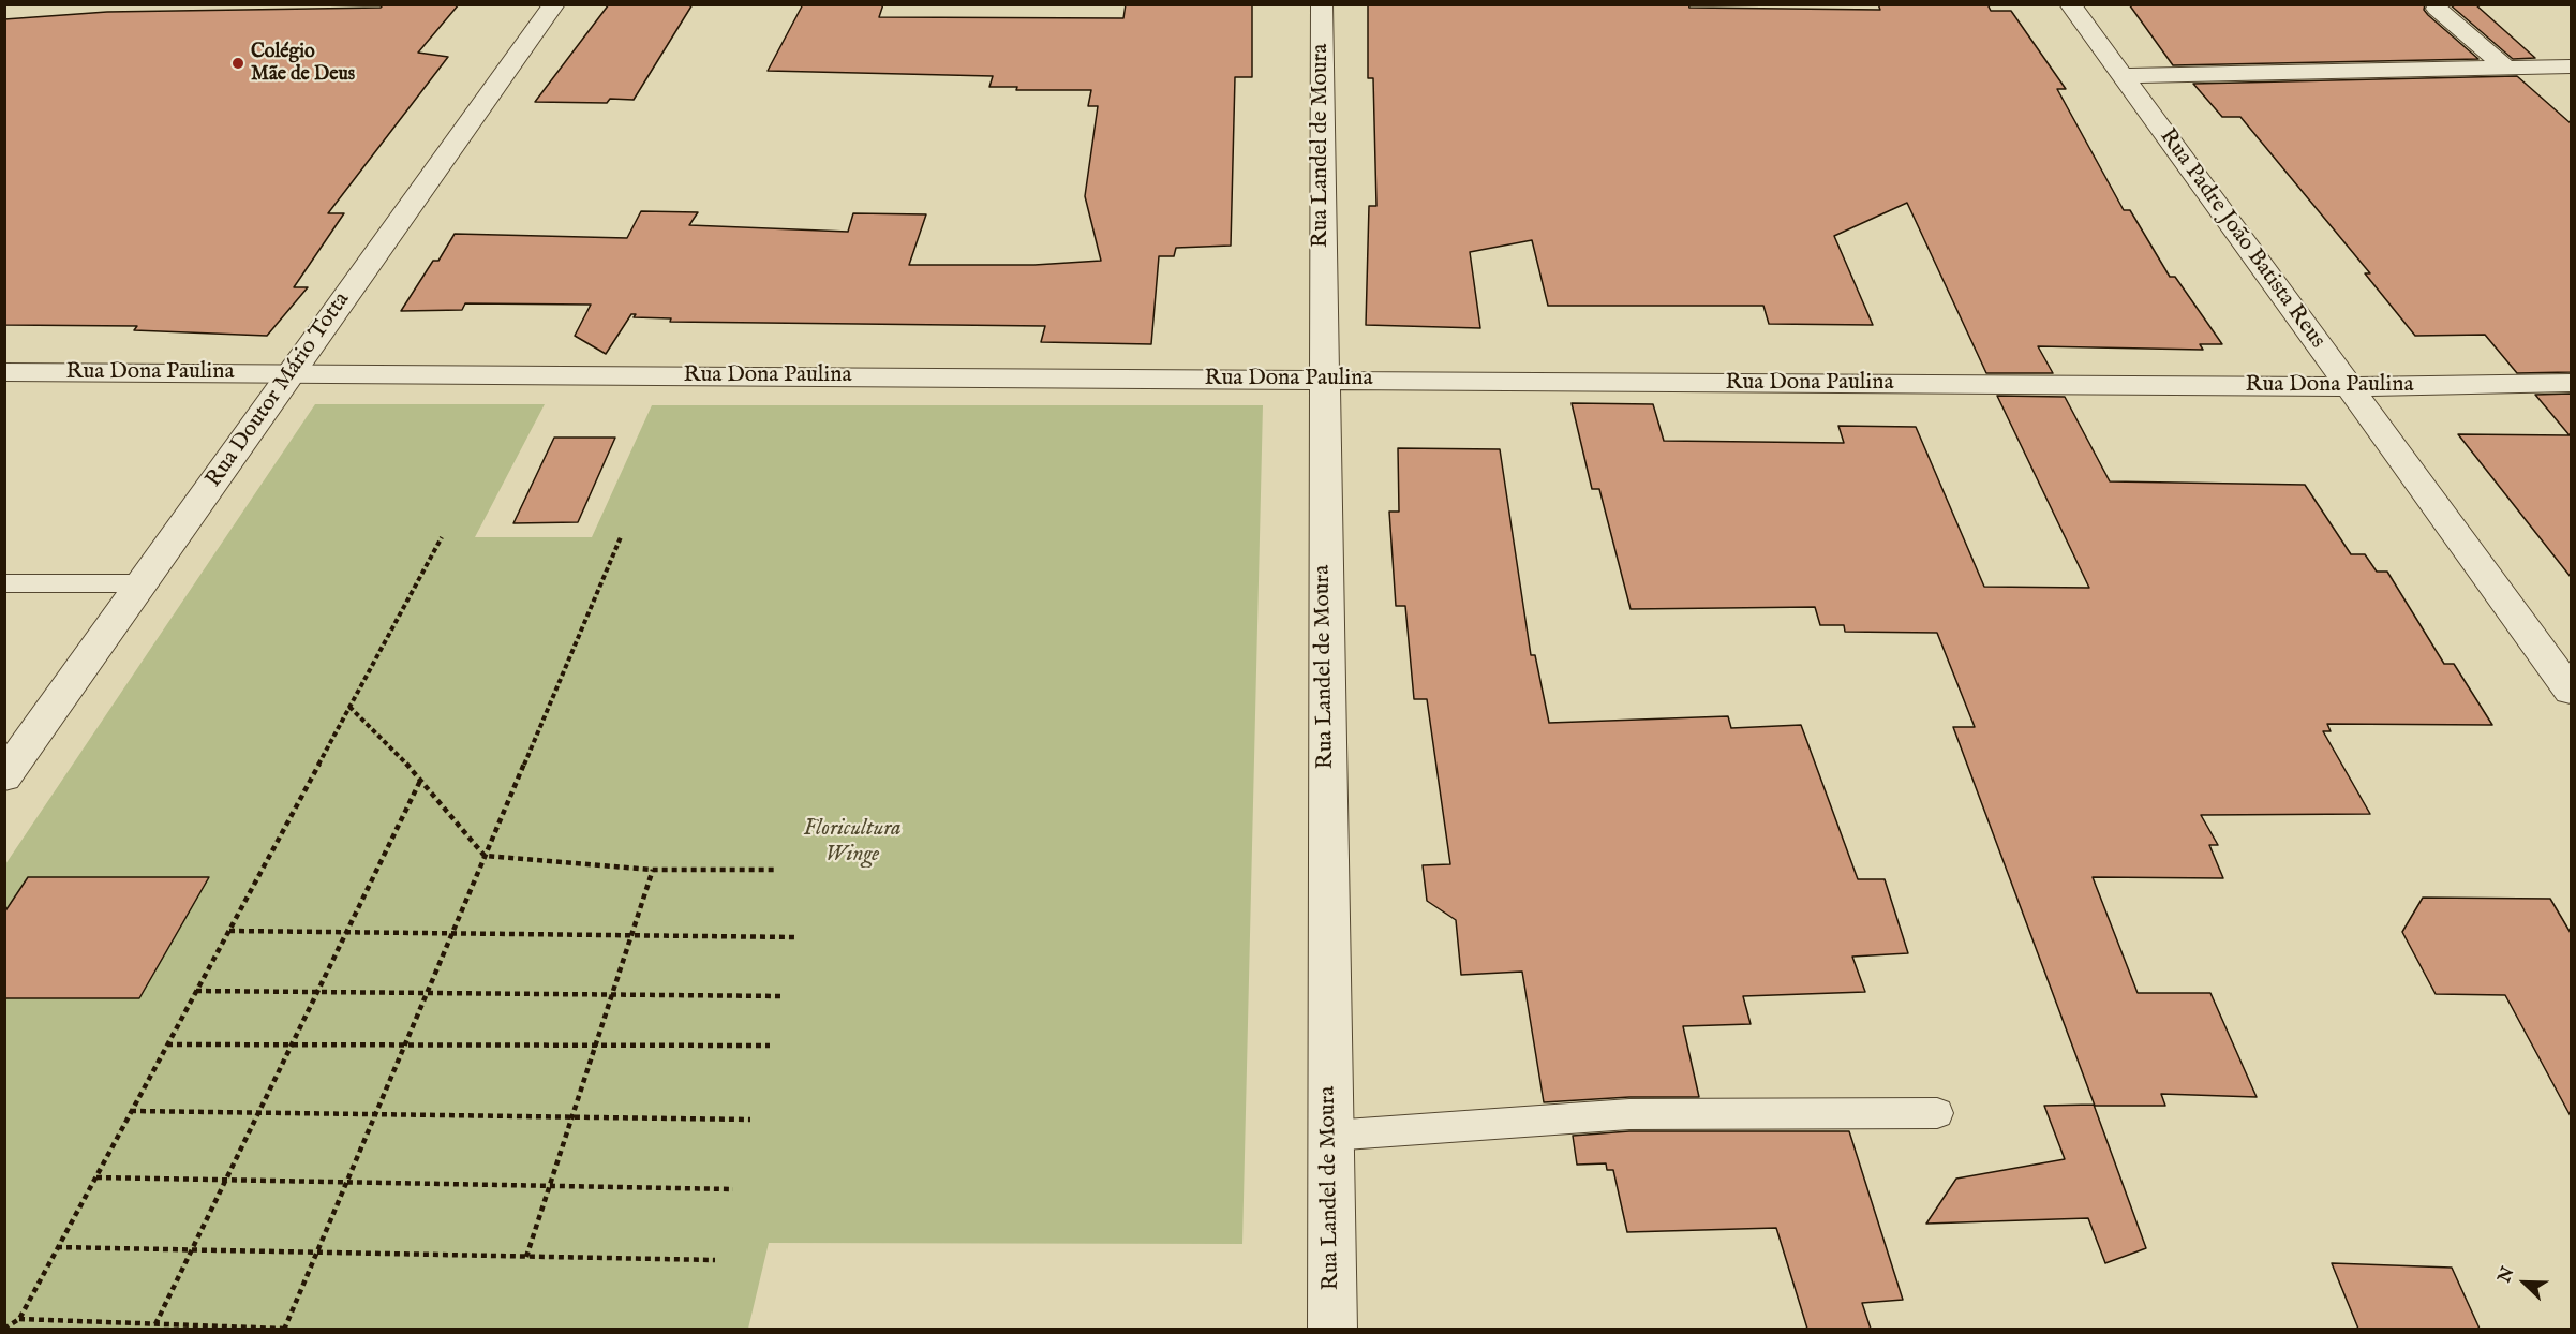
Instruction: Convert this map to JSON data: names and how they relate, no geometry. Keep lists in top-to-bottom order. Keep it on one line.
{"streets":{"street":["Rua Landel de Moura","Rua Padre João Batista Reus","Rua Dona Paulina","Rua Doutor Mário Totta"]},"crossings":[["Rua Landel de Moura","Rua Dona Paulina"],["Rua Padre João Batista Reus","Rua Dona Paulina"],["Rua Dona Paulina","Rua Doutor Mário Totta"]],"parks":["Floricultura Winge"],"places":["Colégio Mãe de Deus"],"north":"top left"}
